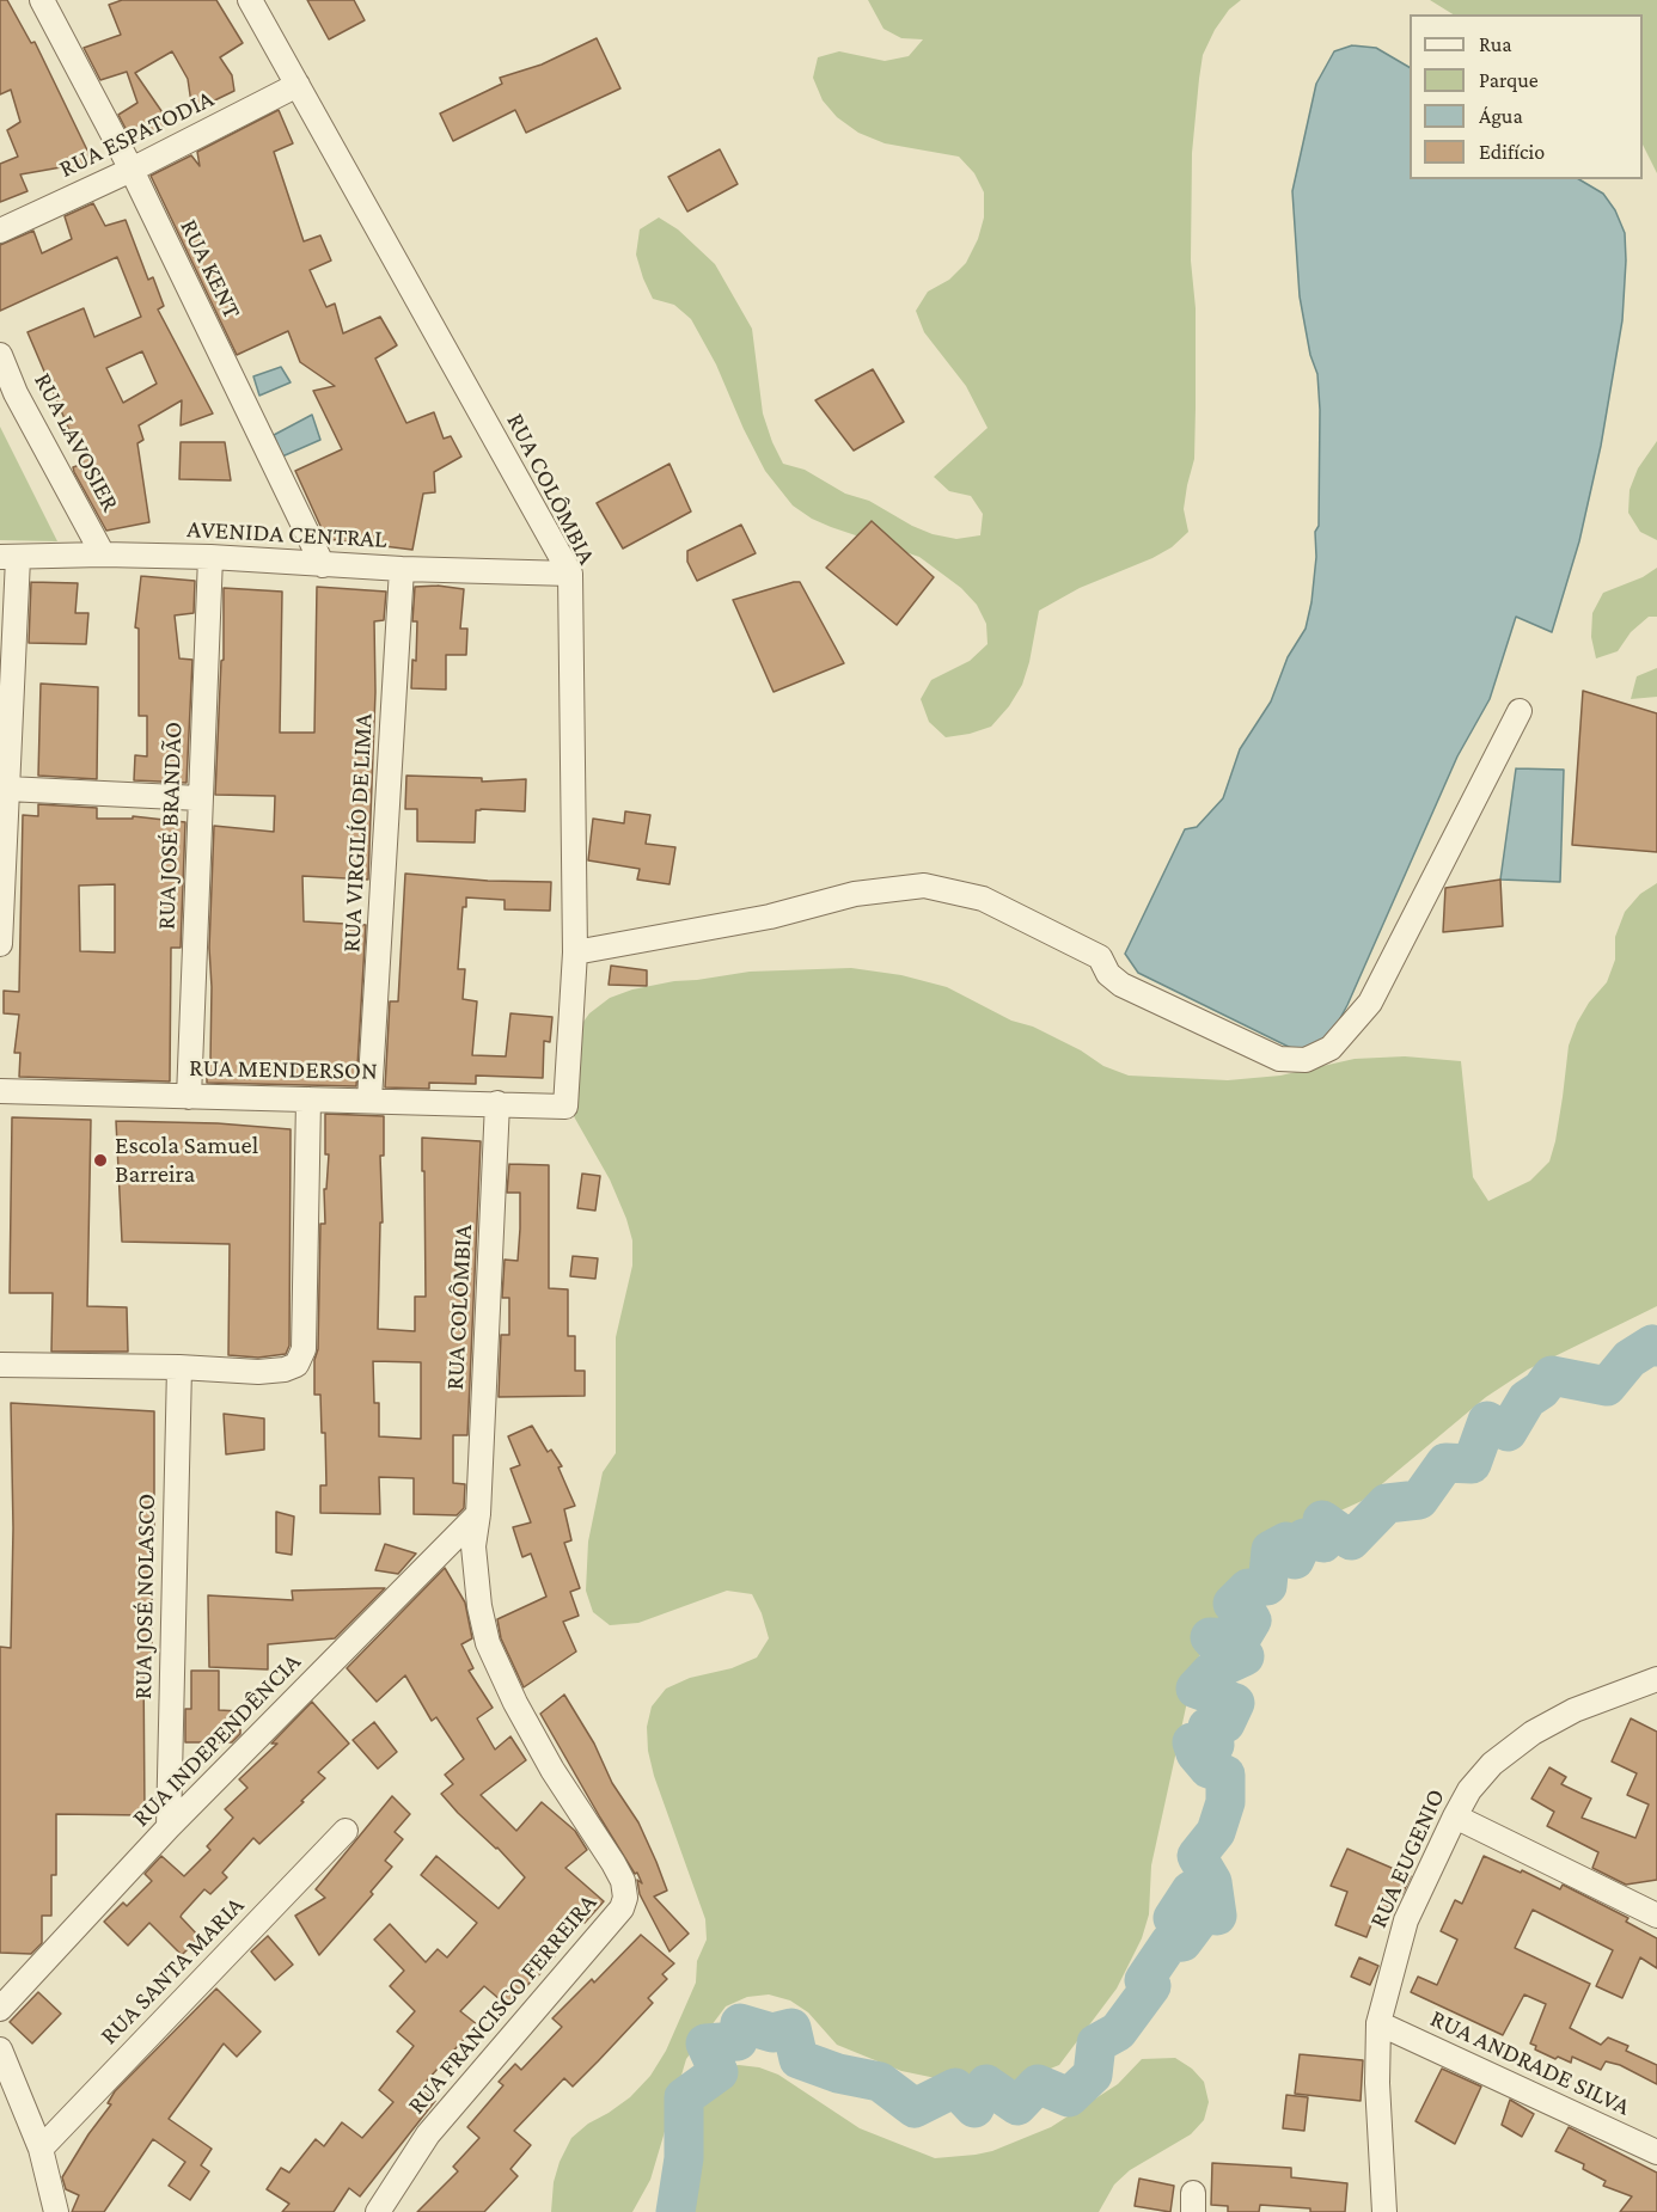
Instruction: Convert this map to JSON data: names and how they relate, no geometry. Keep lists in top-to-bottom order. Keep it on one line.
{"streets":{"street":["RUA ESPATODIA","RUA KENT","RUA LAVOSIER","RUA COLÔMBIA","AVENIDA CENTRAL","RUA JOSÉ BRANDÃO","RUA VIRGILÍO DE LIMA","RUA MENDERSON","RUA JOSÉ NOLASCO","RUA INDEPENDÊNCIA","RUA EUGENIO","RUA SANTA MARIA","RUA FRANCISCO FERREIRA","RUA ANDRADE SILVA"]},"crossings":[["RUA ESPATODIA","RUA KENT"],["RUA ESPATODIA","RUA COLÔMBIA"],["RUA KENT","AVENIDA CENTRAL"],["RUA LAVOSIER","AVENIDA CENTRAL"],["RUA COLÔMBIA","AVENIDA CENTRAL"],["RUA COLÔMBIA","RUA MENDERSON"],["RUA COLÔMBIA","RUA INDEPENDÊNCIA"],["RUA COLÔMBIA","RUA FRANCISCO FERREIRA"],["AVENIDA CENTRAL","RUA JOSÉ BRANDÃO"],["AVENIDA CENTRAL","RUA VIRGILÍO DE LIMA"],["RUA JOSÉ BRANDÃO","RUA MENDERSON"],["RUA VIRGILÍO DE LIMA","RUA MENDERSON"],["RUA JOSÉ NOLASCO","RUA INDEPENDÊNCIA"],["RUA INDEPENDÊNCIA","RUA FRANCISCO FERREIRA"],["RUA EUGENIO","RUA ANDRADE SILVA"]],"places":["Escola Samuel Barreira"],"legend":["Rua","Parque","Água","Edifício"]}
